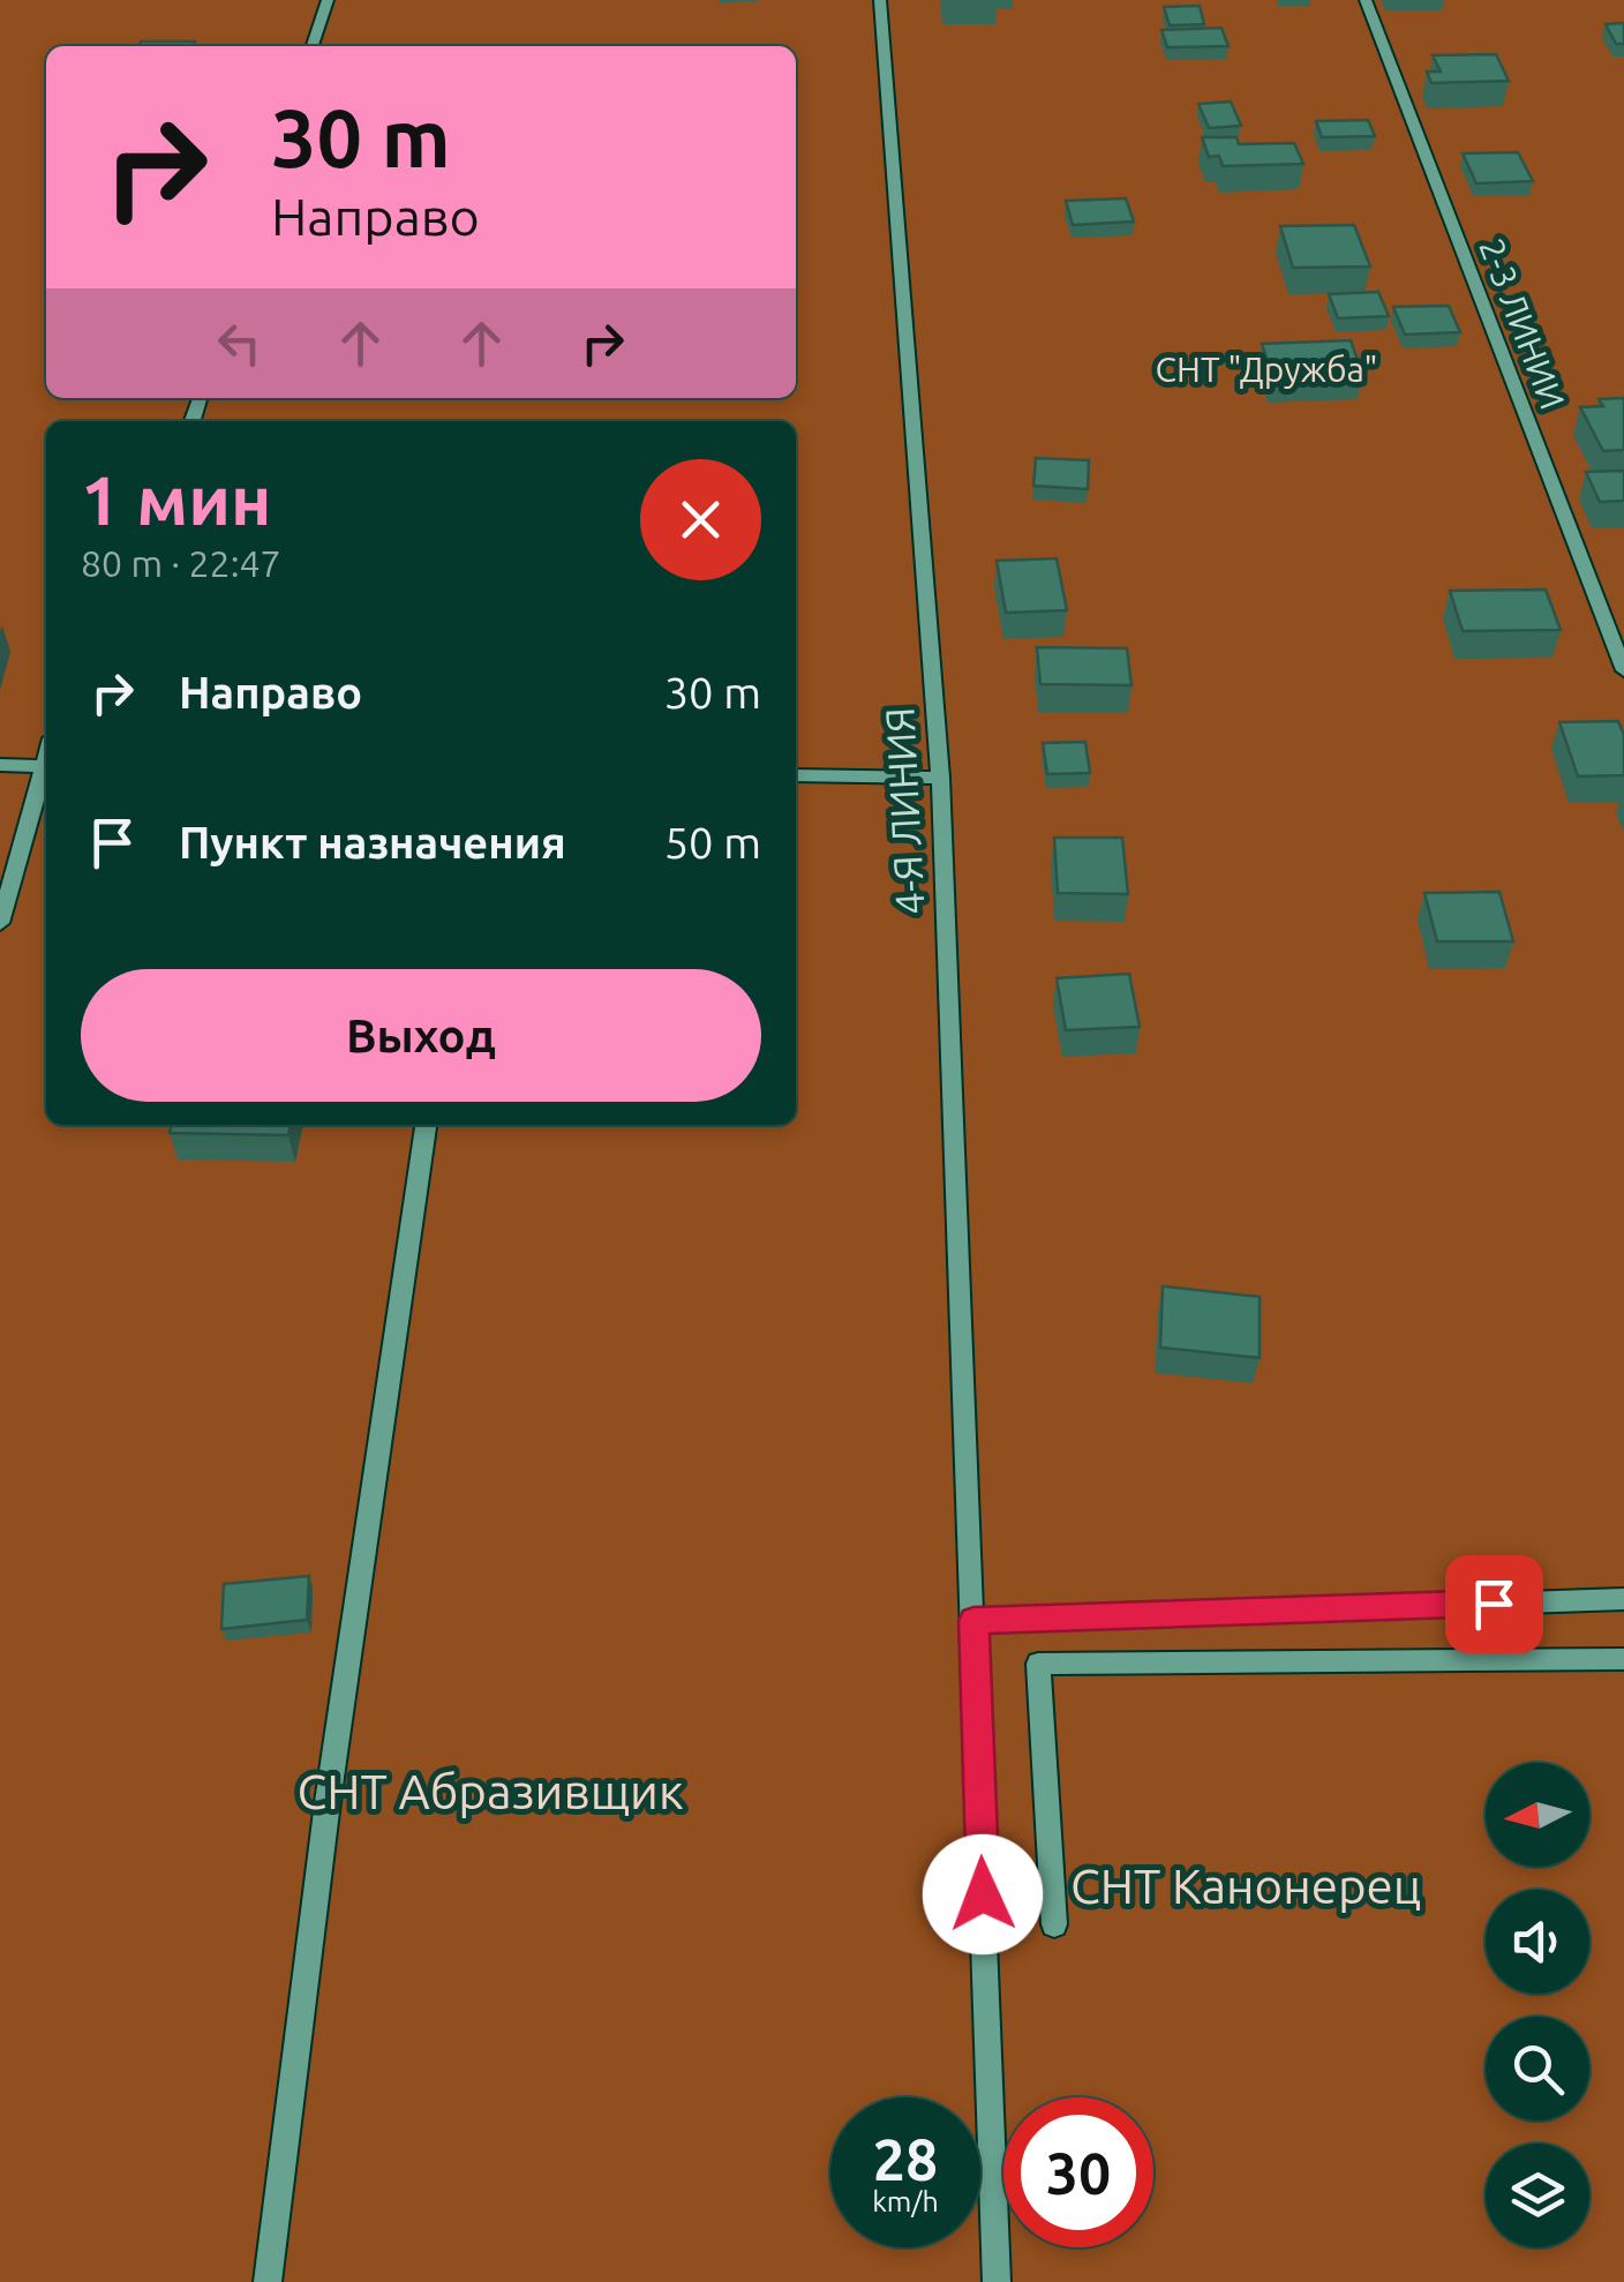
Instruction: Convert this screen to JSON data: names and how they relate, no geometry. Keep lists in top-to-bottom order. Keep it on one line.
{"streets":{"street":["2-3 ЛИНИИ","4-Я ЛИНИЯ"]},"parks":["СНТ \"Дружба\"","СНТ Абразивщик","СНТ Канонерец"],"north":"left","page":{"turn":["30 m","Направо"],"heading":["1 мин","80 m · 22:47"],"list":[{"name":"Направо","value":"30 m"},{"name":"Пункт назначения","value":"50 m"}],"buttons":"Выход","speed":"28 km/h","limit":"30"}}
